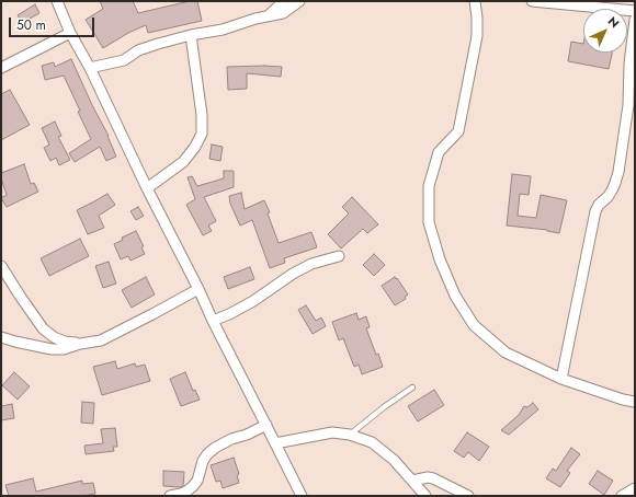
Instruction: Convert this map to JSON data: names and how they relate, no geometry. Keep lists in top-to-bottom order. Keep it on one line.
{"scale_bar":"50 m","north":"top right"}
